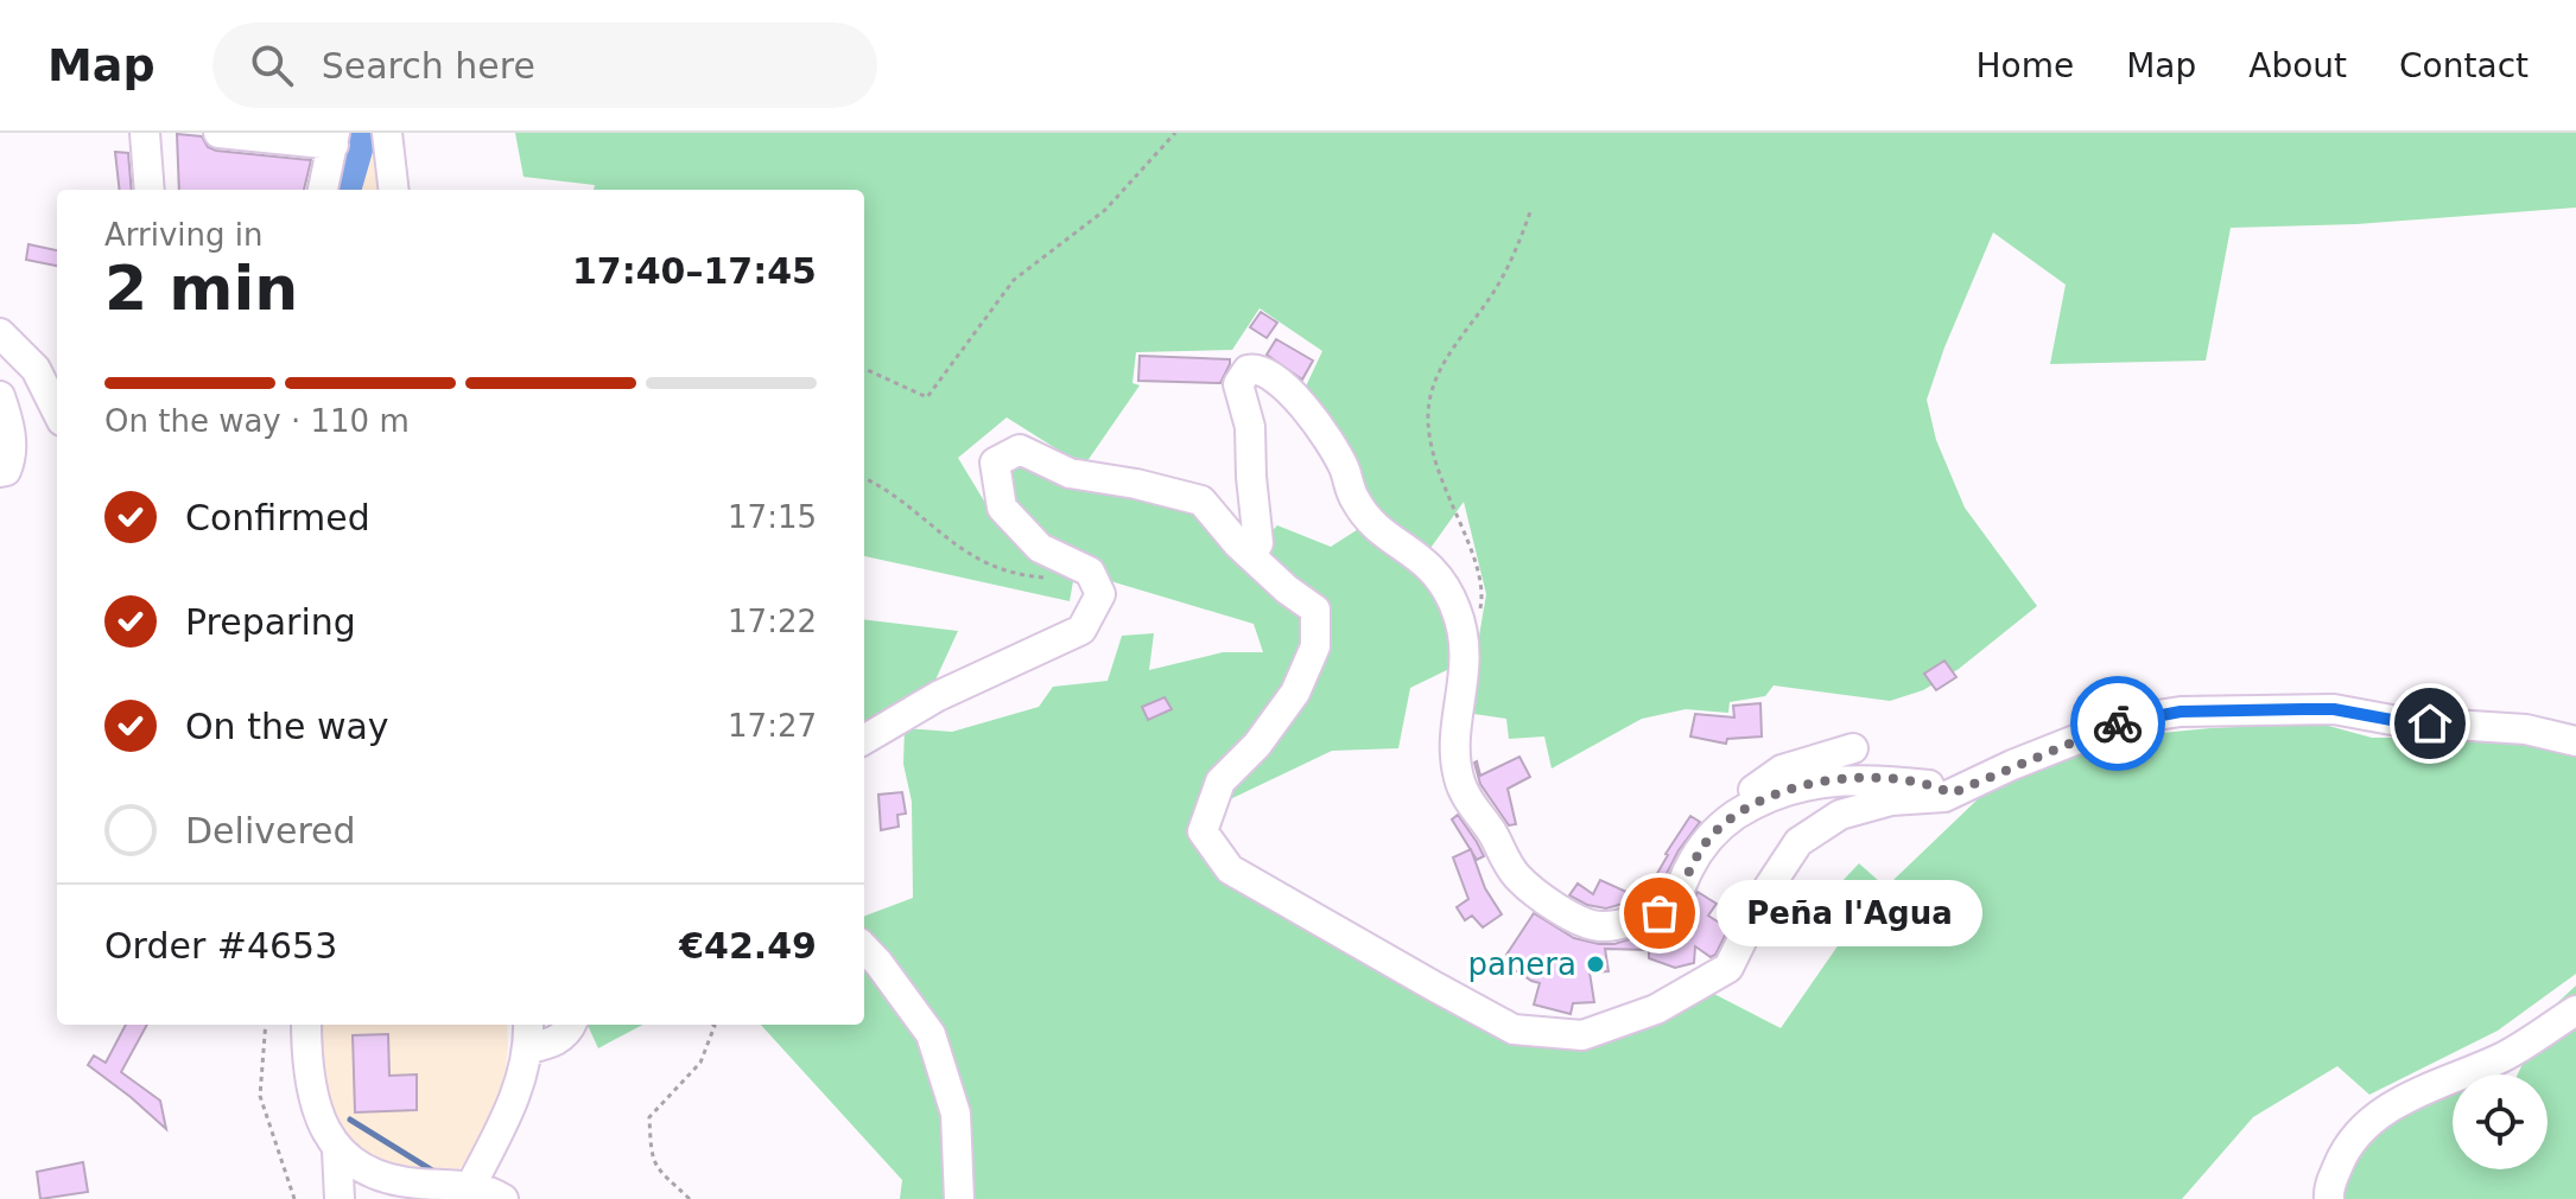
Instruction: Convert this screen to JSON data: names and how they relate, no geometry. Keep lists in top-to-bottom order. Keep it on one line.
{"places":["Peña l'Agua","panera"],"page":{"header":"Map","search":"Search here","nav":["Home","Map","About","Contact"],"heading":["2 min","Arriving in","17:40–17:45"],"panel":["Order #4653","€42.49"],"bar":"On the way · 110 m","list":[["Confirmed","17:15"],["Preparing","17:22"],["On the way","17:27"],"Delivered"],"bubble":"Peña l'Agua"}}
